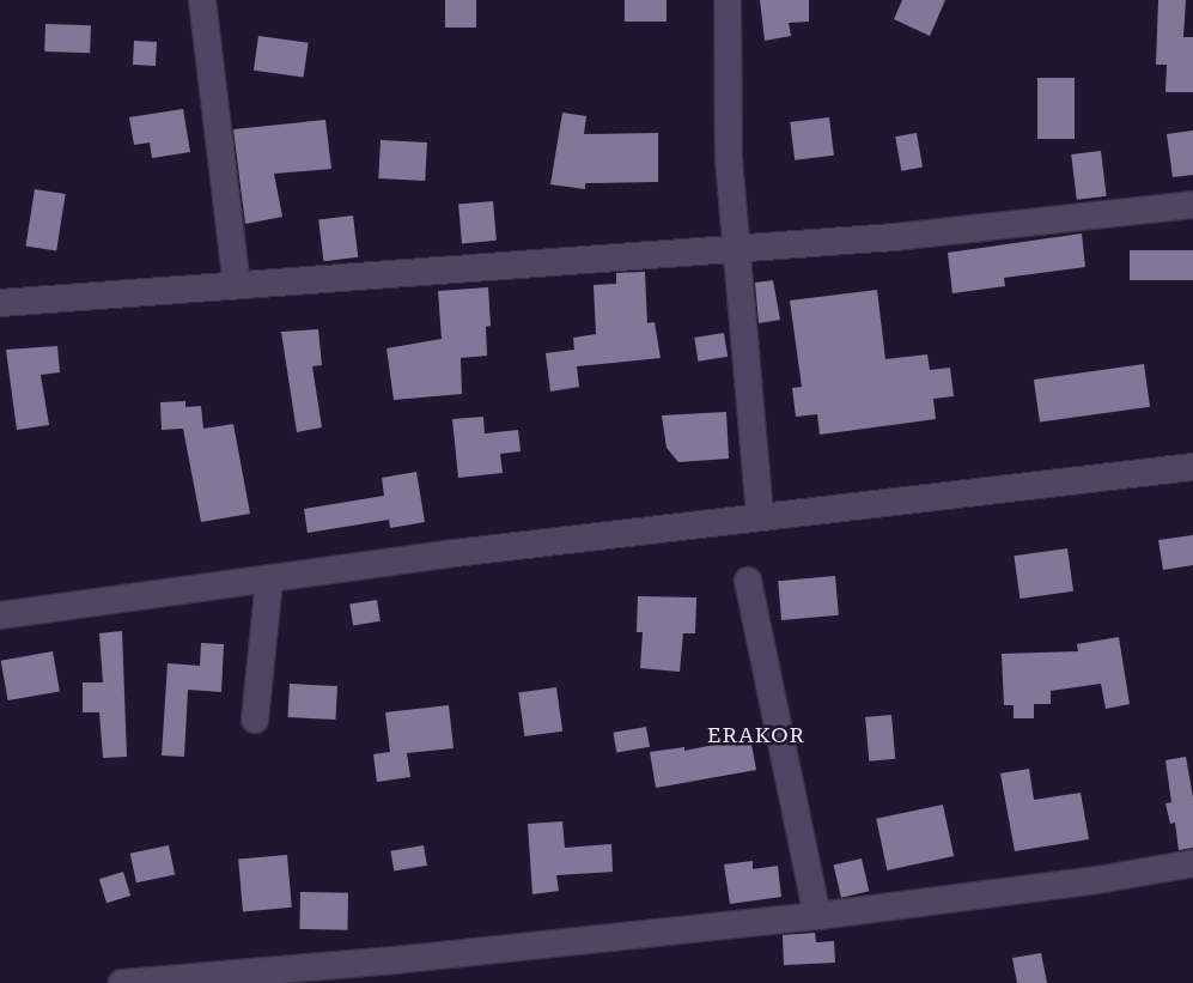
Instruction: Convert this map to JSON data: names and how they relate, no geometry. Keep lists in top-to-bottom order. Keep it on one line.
{"districts":["ERAKOR"]}
